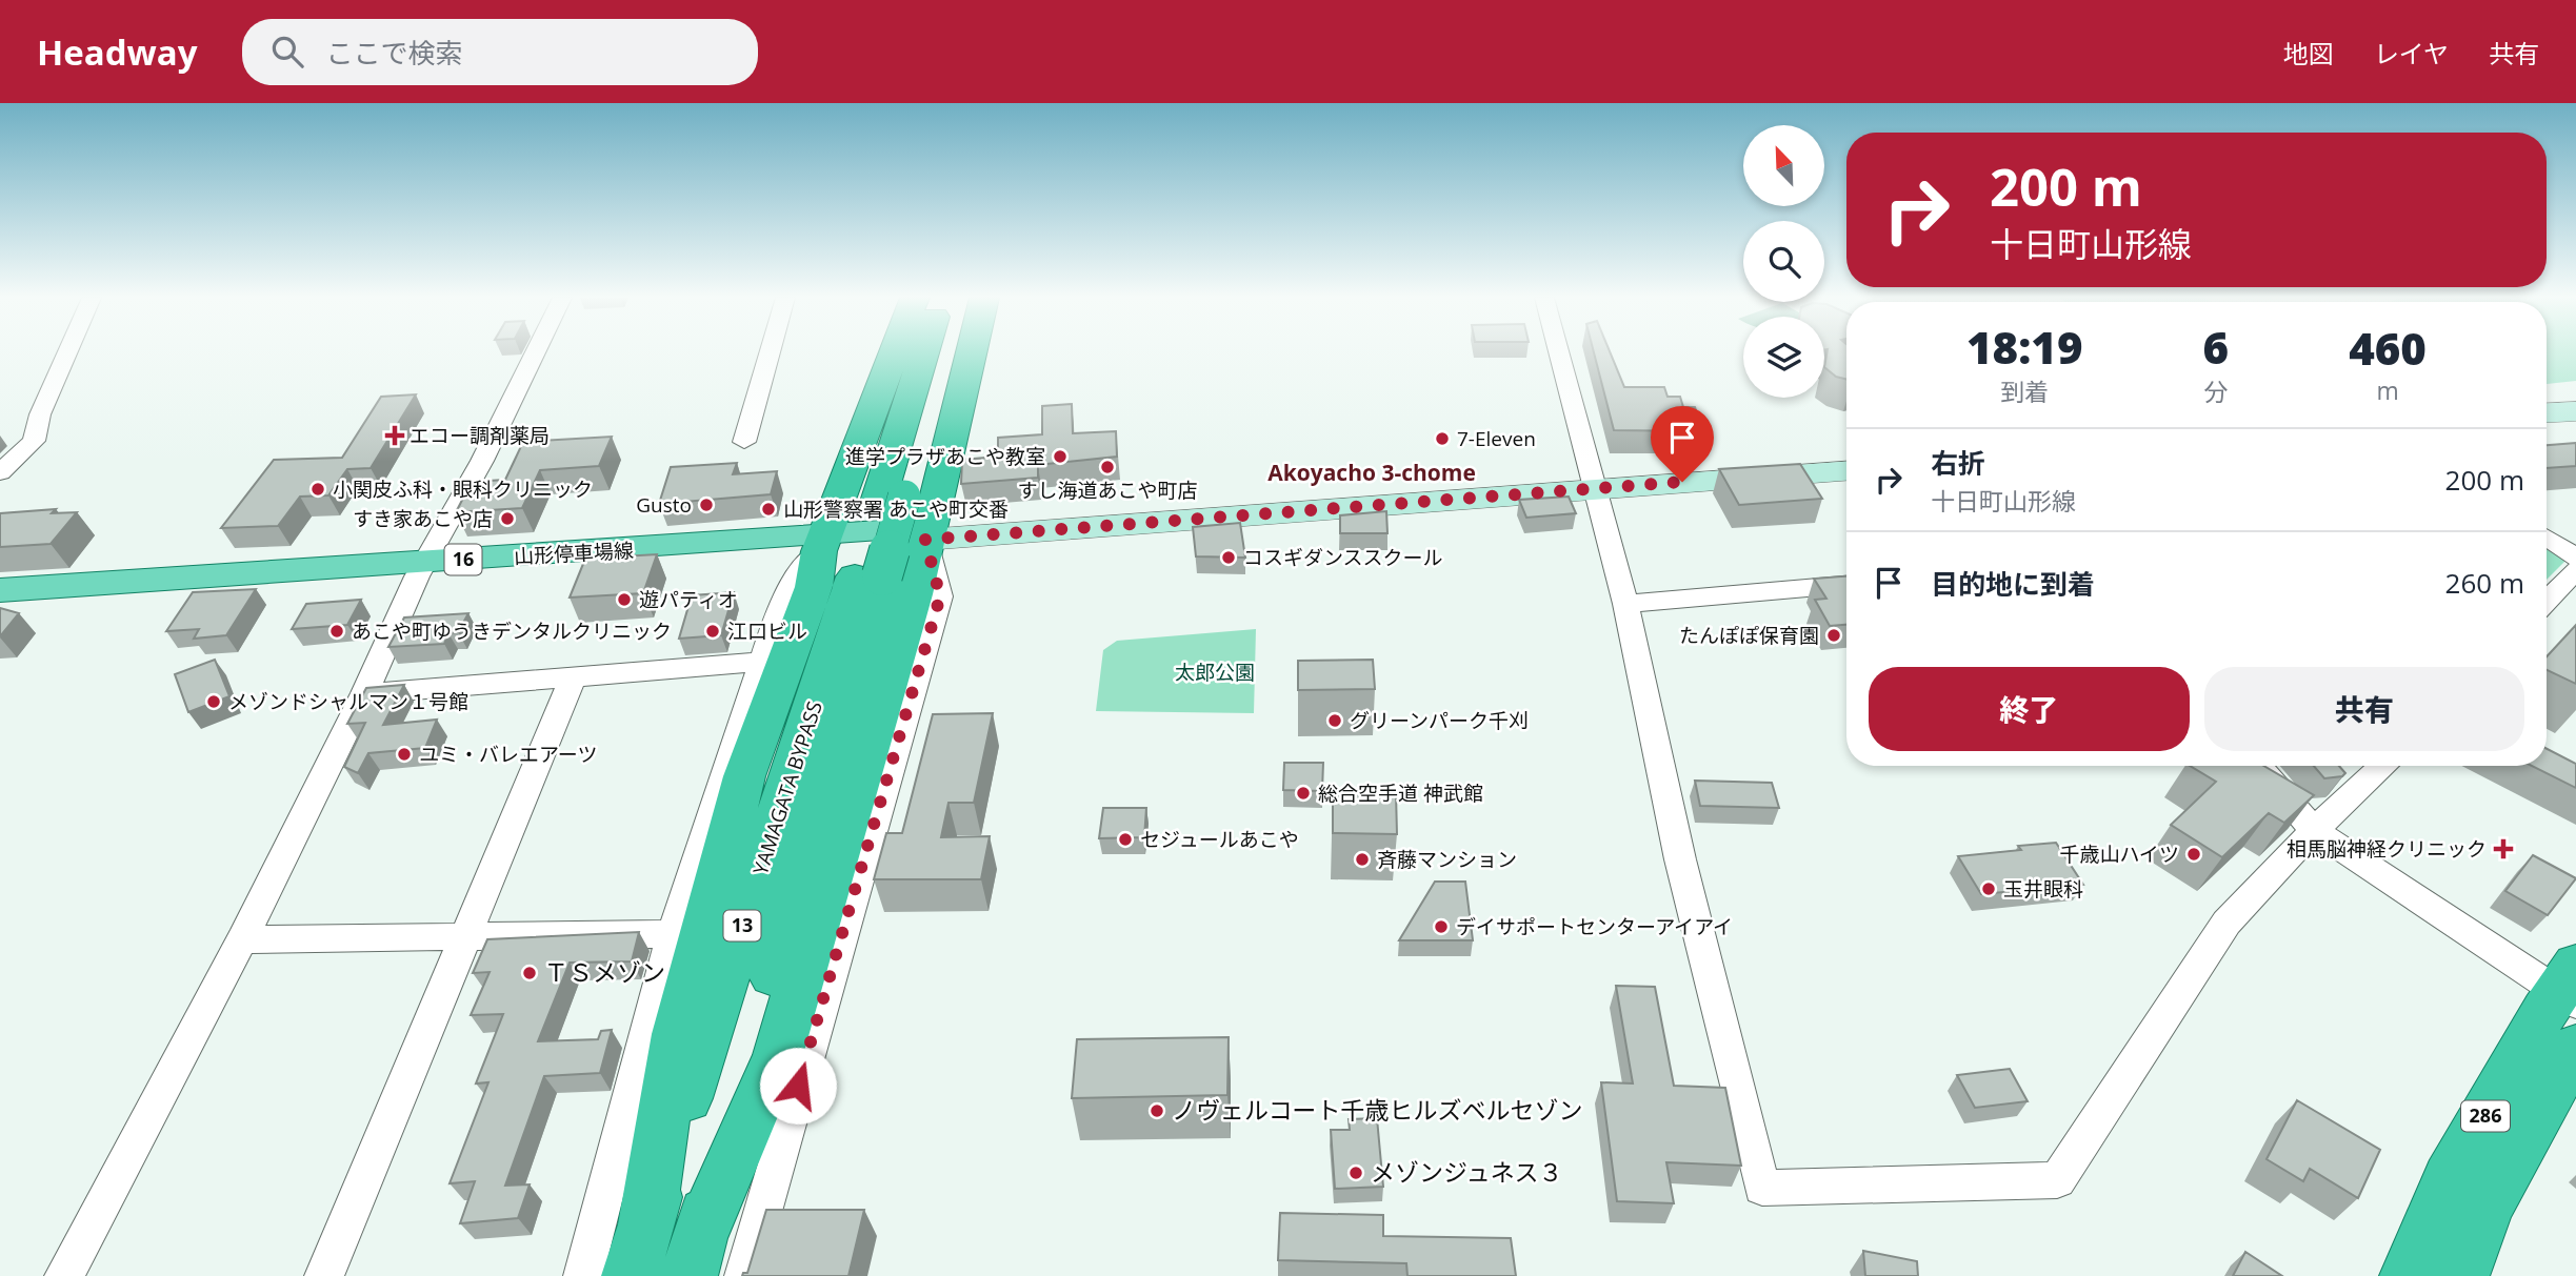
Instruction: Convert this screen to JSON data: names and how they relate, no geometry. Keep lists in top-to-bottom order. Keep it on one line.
{"streets":{"highway":["YAMAGATA BYPASS","13","286"],"main road":["山形停車場線","16"]},"crossings":[["山形停車場線","YAMAGATA BYPASS"]],"districts":["Akoyacho 3-chome"],"parks":["太郎公園"],"places":{"health":["エコー調剤薬局","相馬脳神経クリニック"],"other":["7-Eleven","進学プラザあこや教室","すし海道あこや町店","小関皮ふ科・眼科クリニック","Gusto","山形警察署 あこや町交番","すき家あこや店","コスギダンススクール","遊パティオ","あこや町ゆうきデンタルクリニック","江口ビル","たんぽぽ保育園","メゾンドシャルマン１号館","グリーンパーク千刈","ユミ・バレエアーツ","総合空手道 神武館","セジュールあこや","千歳山ハイツ","斉藤マンション","玉井眼科","デイサポートセンターアイアイ","ＴＳメゾン","ノヴェルコート千歳ヒルズベルセゾン","メゾンジュネス３"]},"north":"top left","page":{"header":"Headway","search":"ここで検索","nav":["地図","レイヤ","共有"],"turn":["200 m","十日町山形線"],"eta":["18:19","到着","6","分","460","m"],"list":[{"name":"右折","note":"十日町山形線","value":"200 m"},{"name":"目的地に到着","value":"260 m"}],"buttons":["終了","共有"]}}
